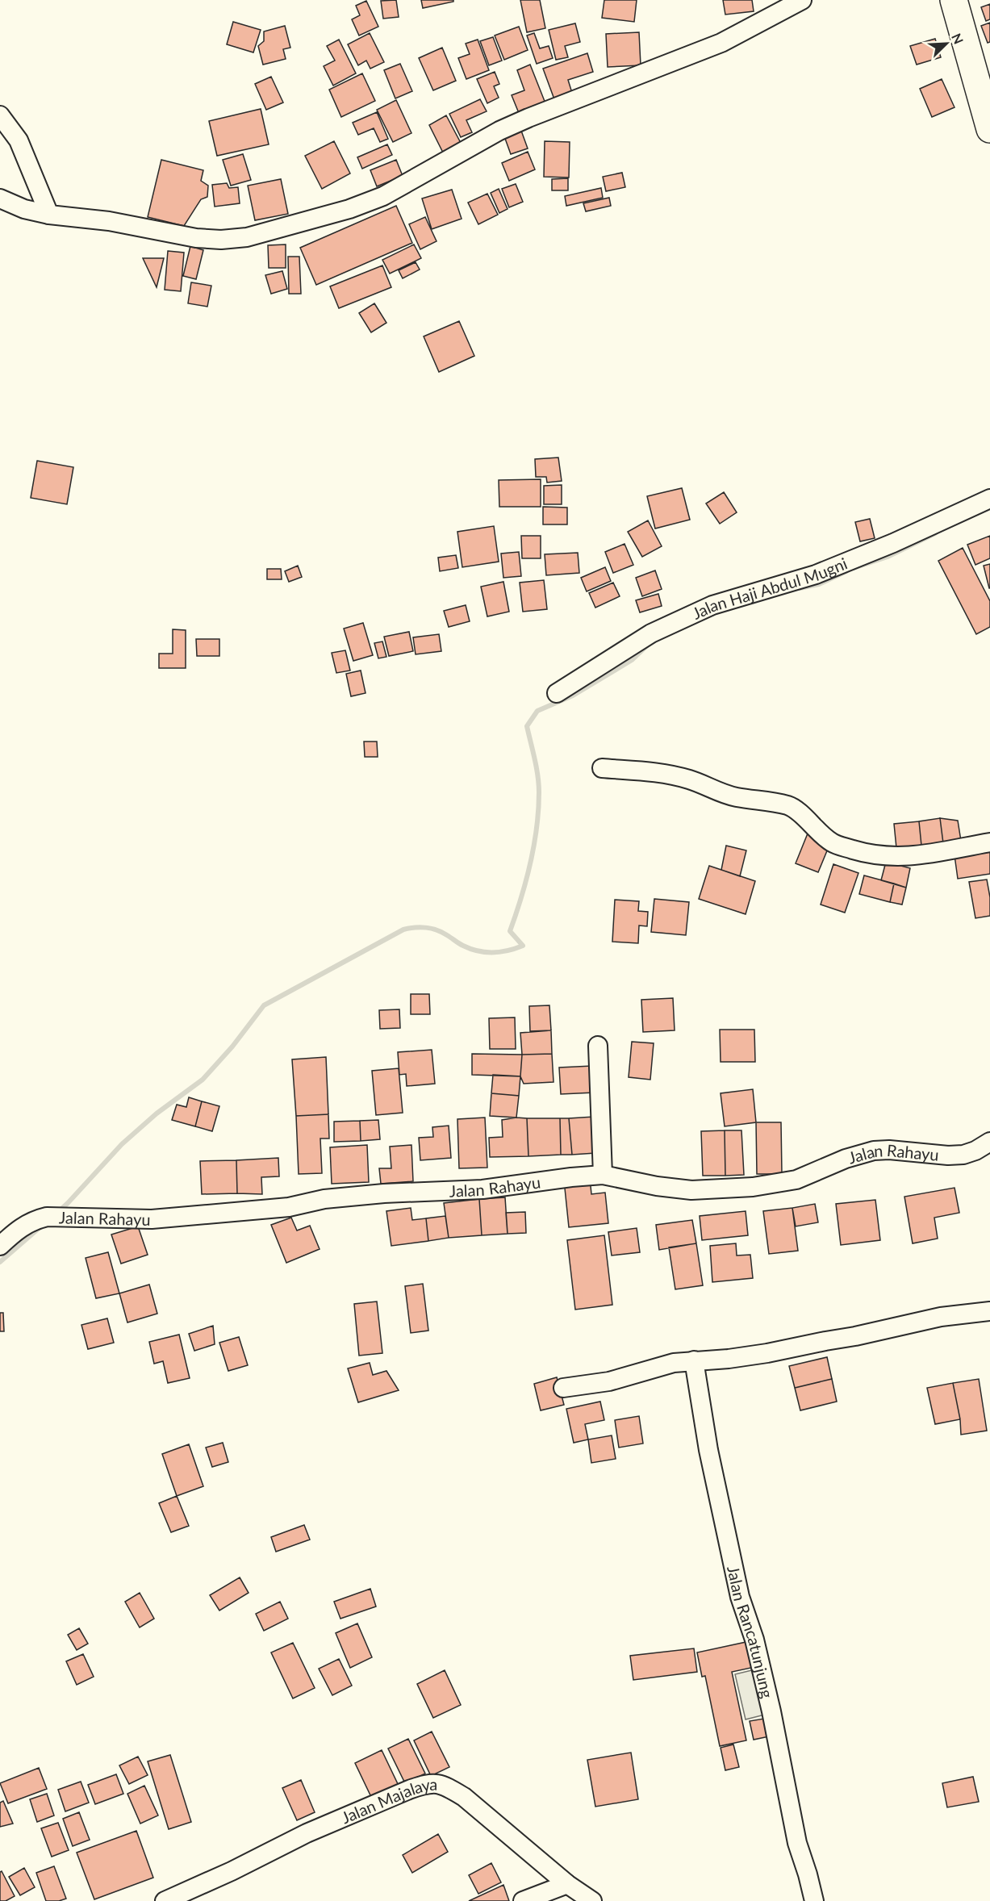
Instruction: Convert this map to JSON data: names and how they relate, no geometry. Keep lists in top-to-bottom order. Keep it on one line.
{"streets":{"street":["Jalan Haji Abdul Mugni","Jalan Rahayu","Jalan Rancatunjung","Jalan Majalaya"]},"north":"top right"}
